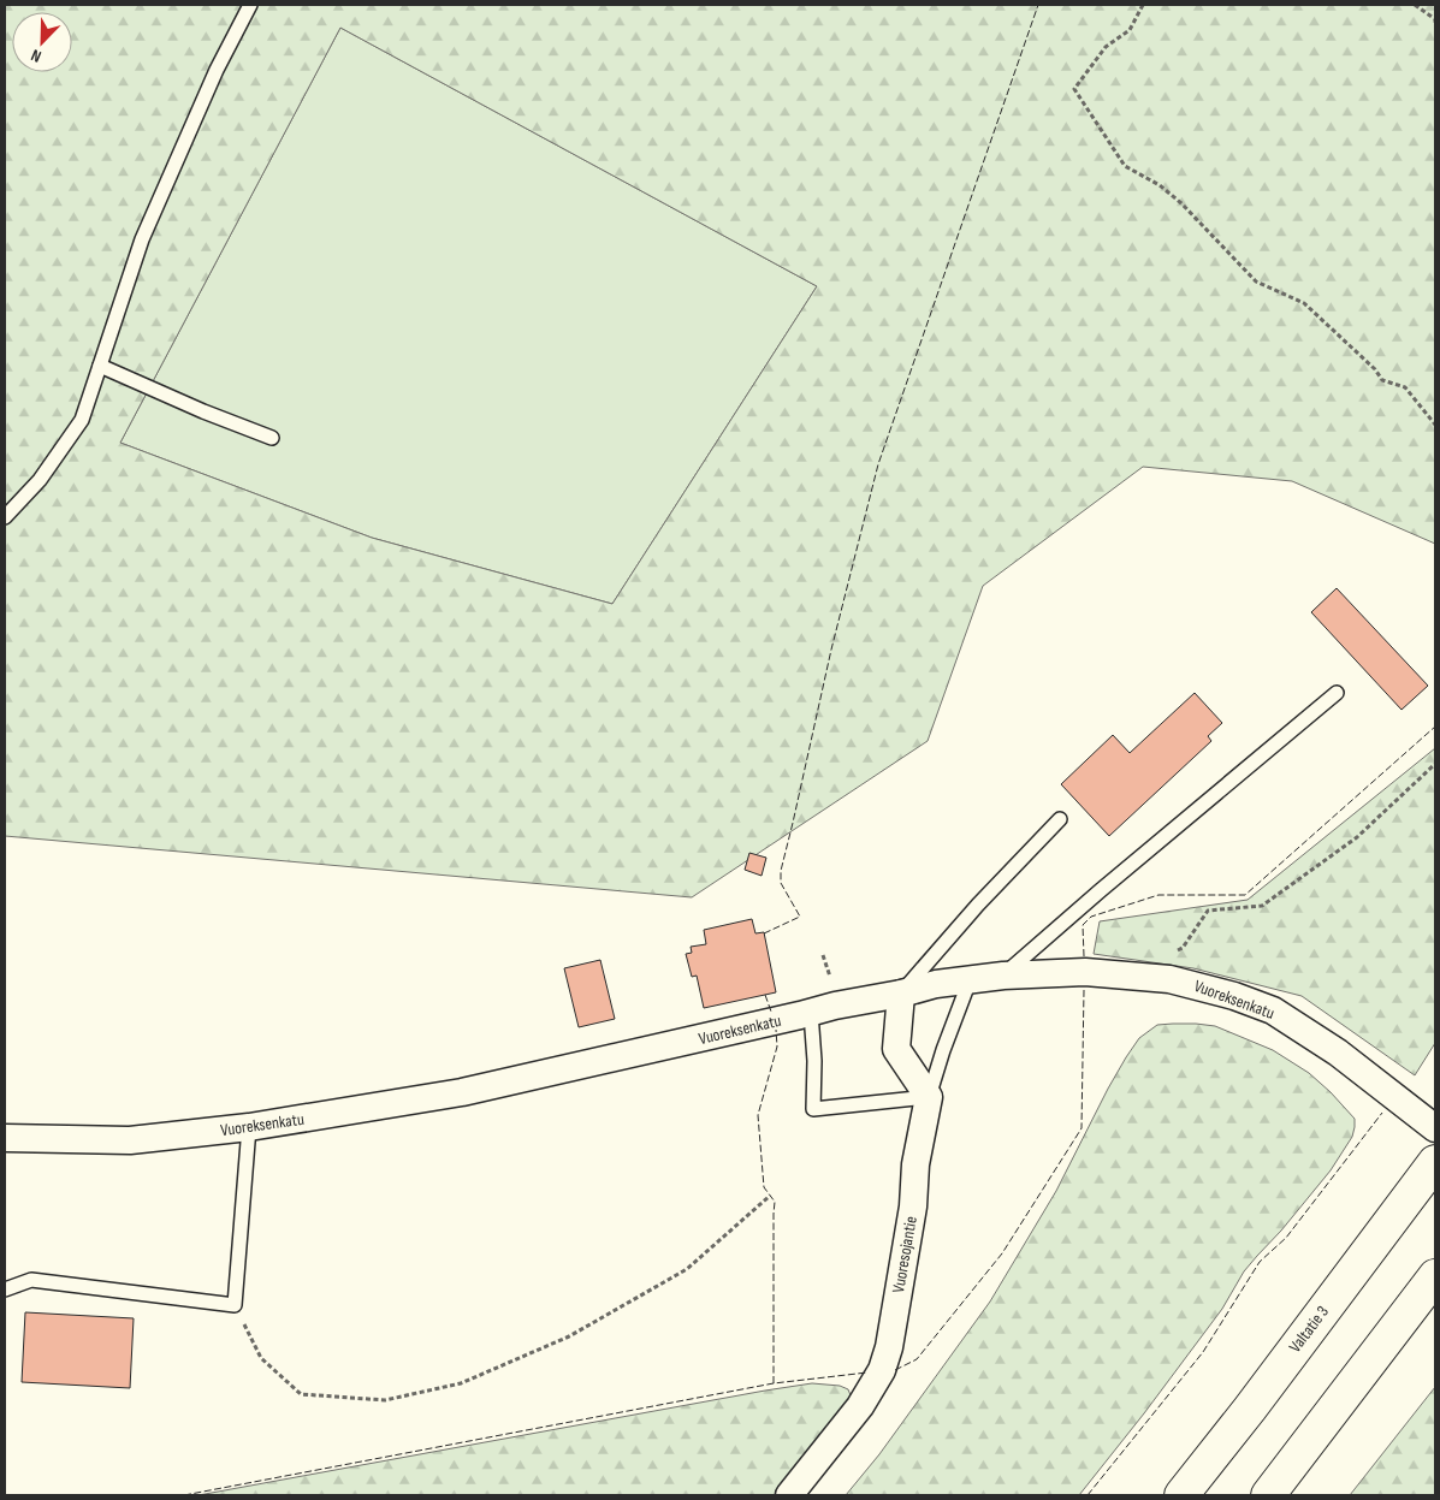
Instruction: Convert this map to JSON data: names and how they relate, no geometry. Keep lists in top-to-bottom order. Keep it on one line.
{"streets":{"highway":["Valtatie 3"],"street":["Vuoreksenkatu","Vuoresojantie"]},"north":"bottom left"}
